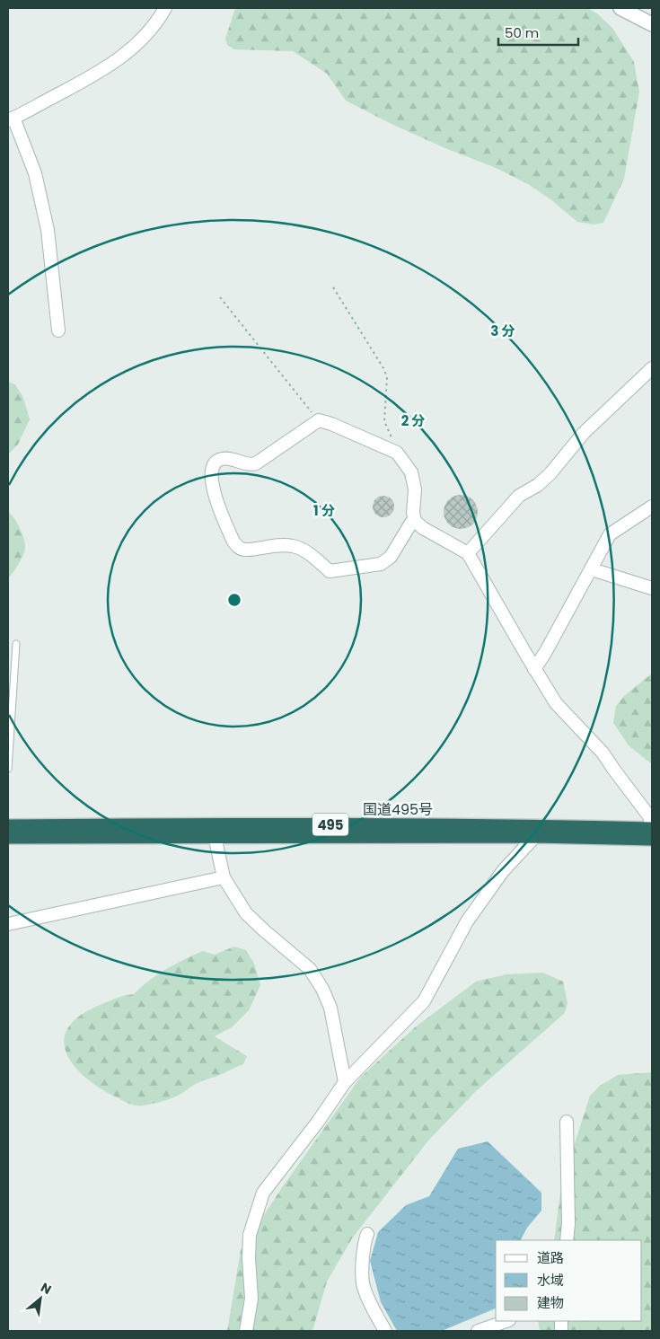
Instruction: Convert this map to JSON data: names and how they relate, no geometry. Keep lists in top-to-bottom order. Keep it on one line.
{"streets":{"highway":["国道495号","495"]},"legend":["道路","水域","建物"],"scale_bar":"50 m","north":"top right","rings":["3 分","2 分","1 分"]}
